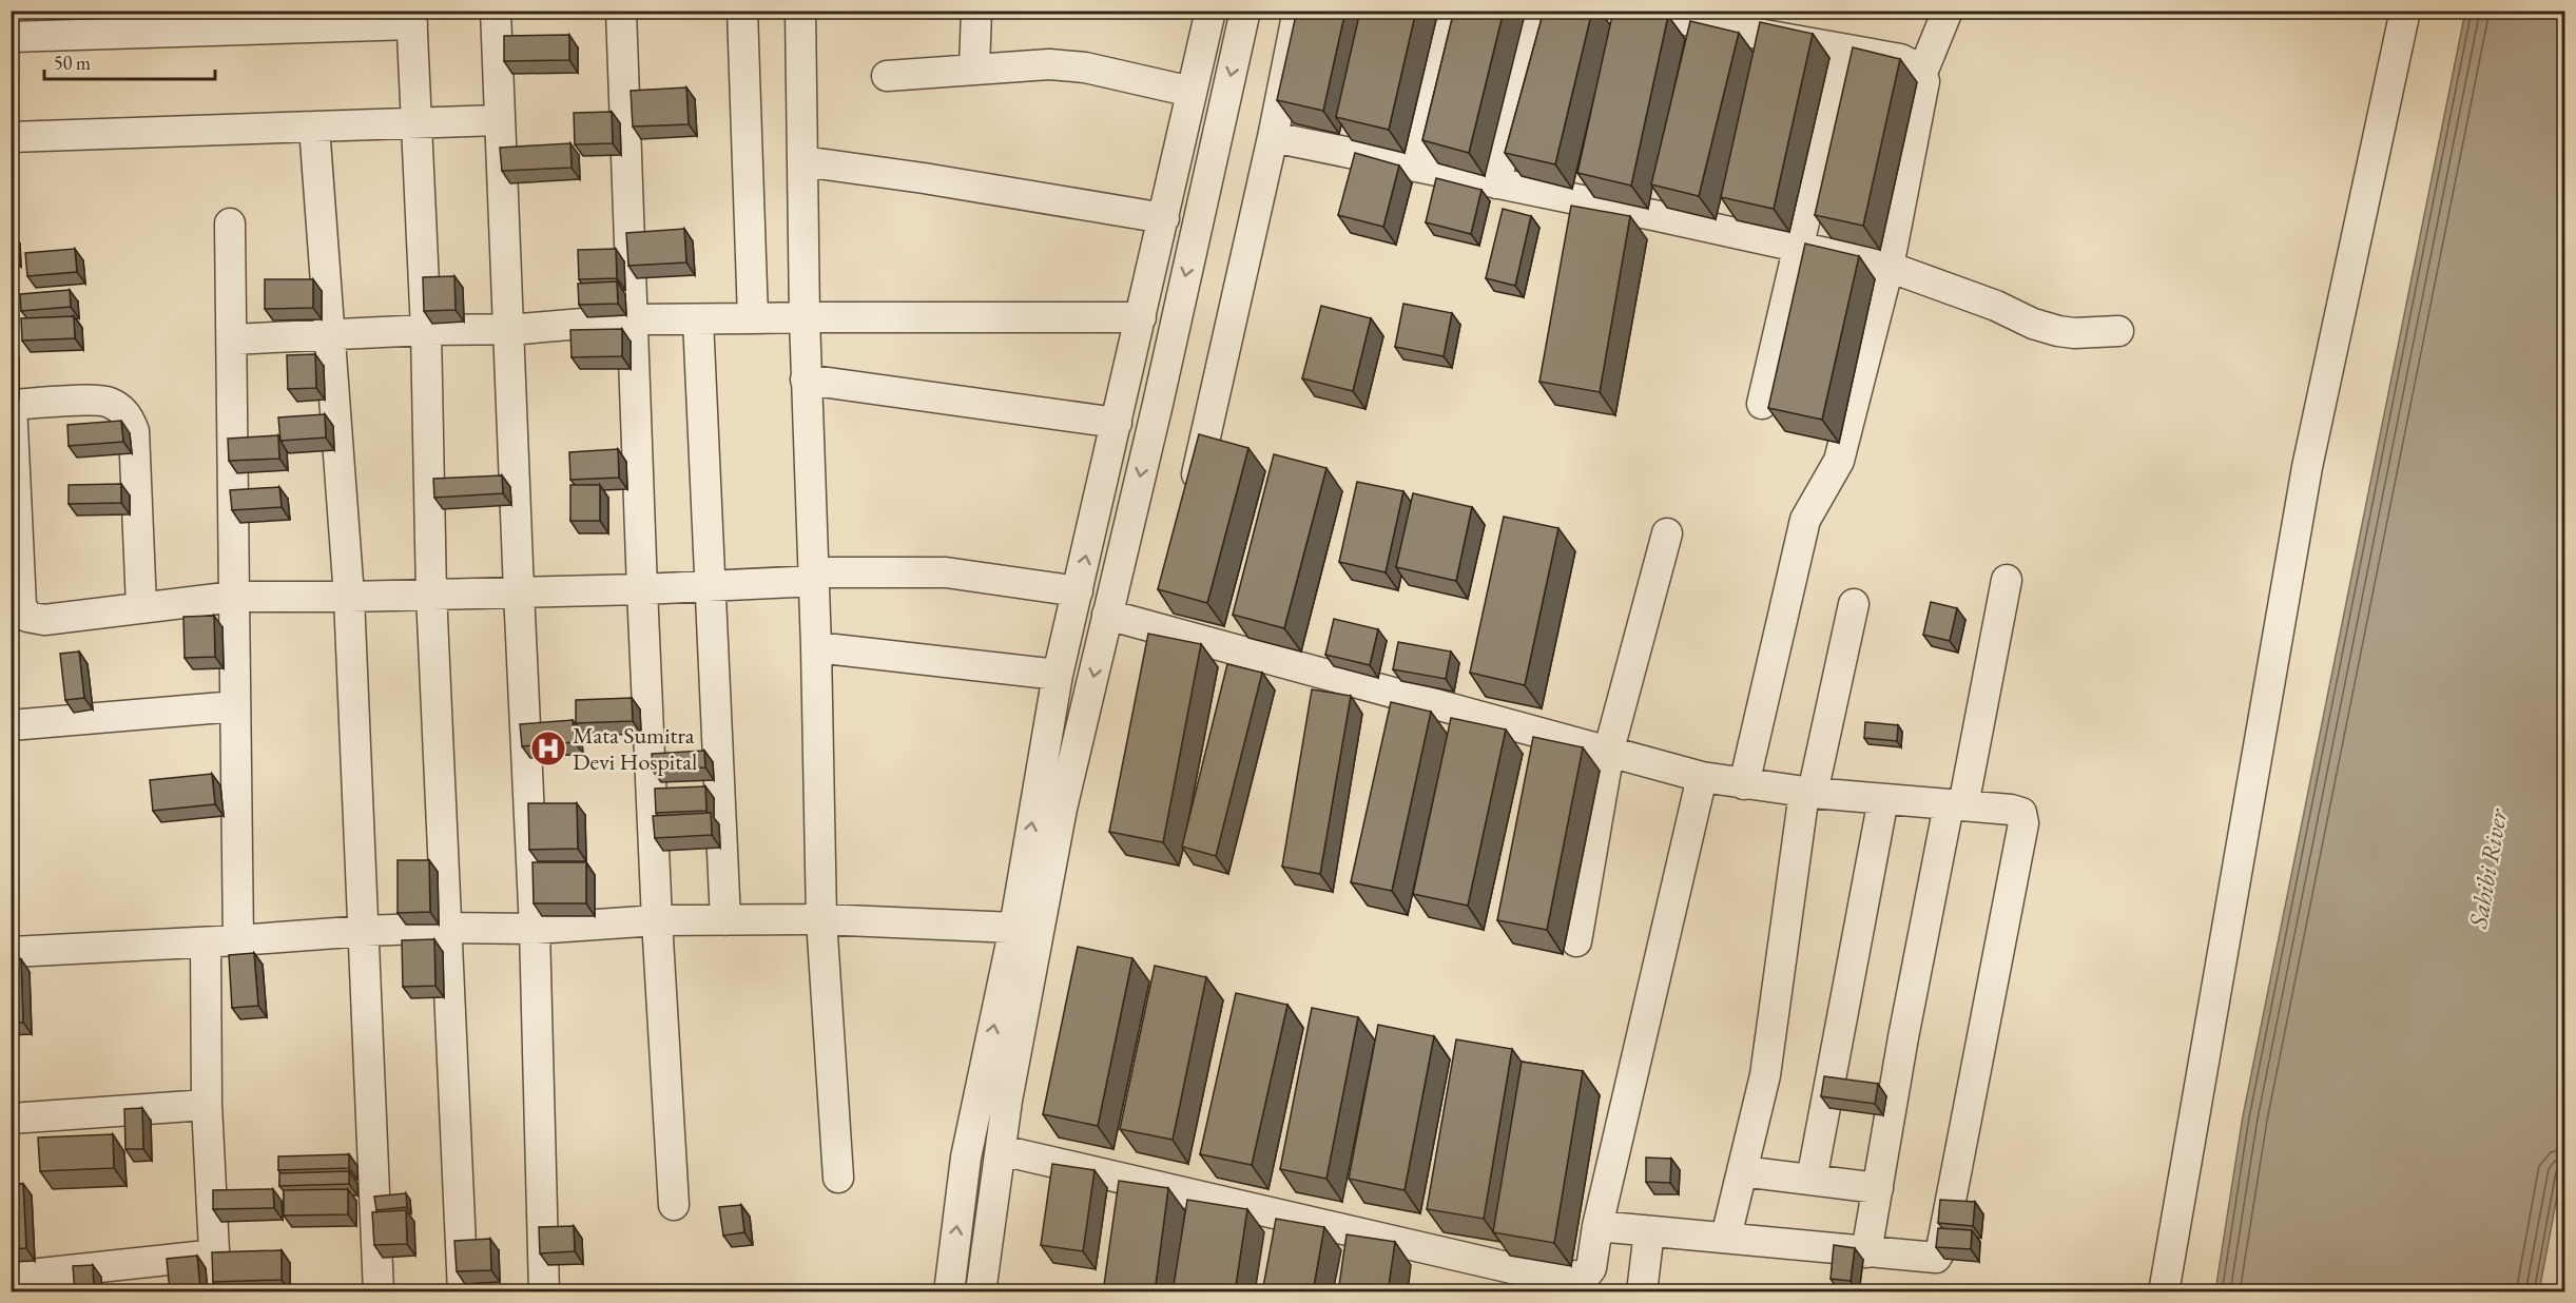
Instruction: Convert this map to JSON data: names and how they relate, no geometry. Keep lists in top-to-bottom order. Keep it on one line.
{"water":["Sahibi River"],"places":{"hospital":["Mata Sumitra Devi Hospital"]},"scale_bar":"50 m"}
